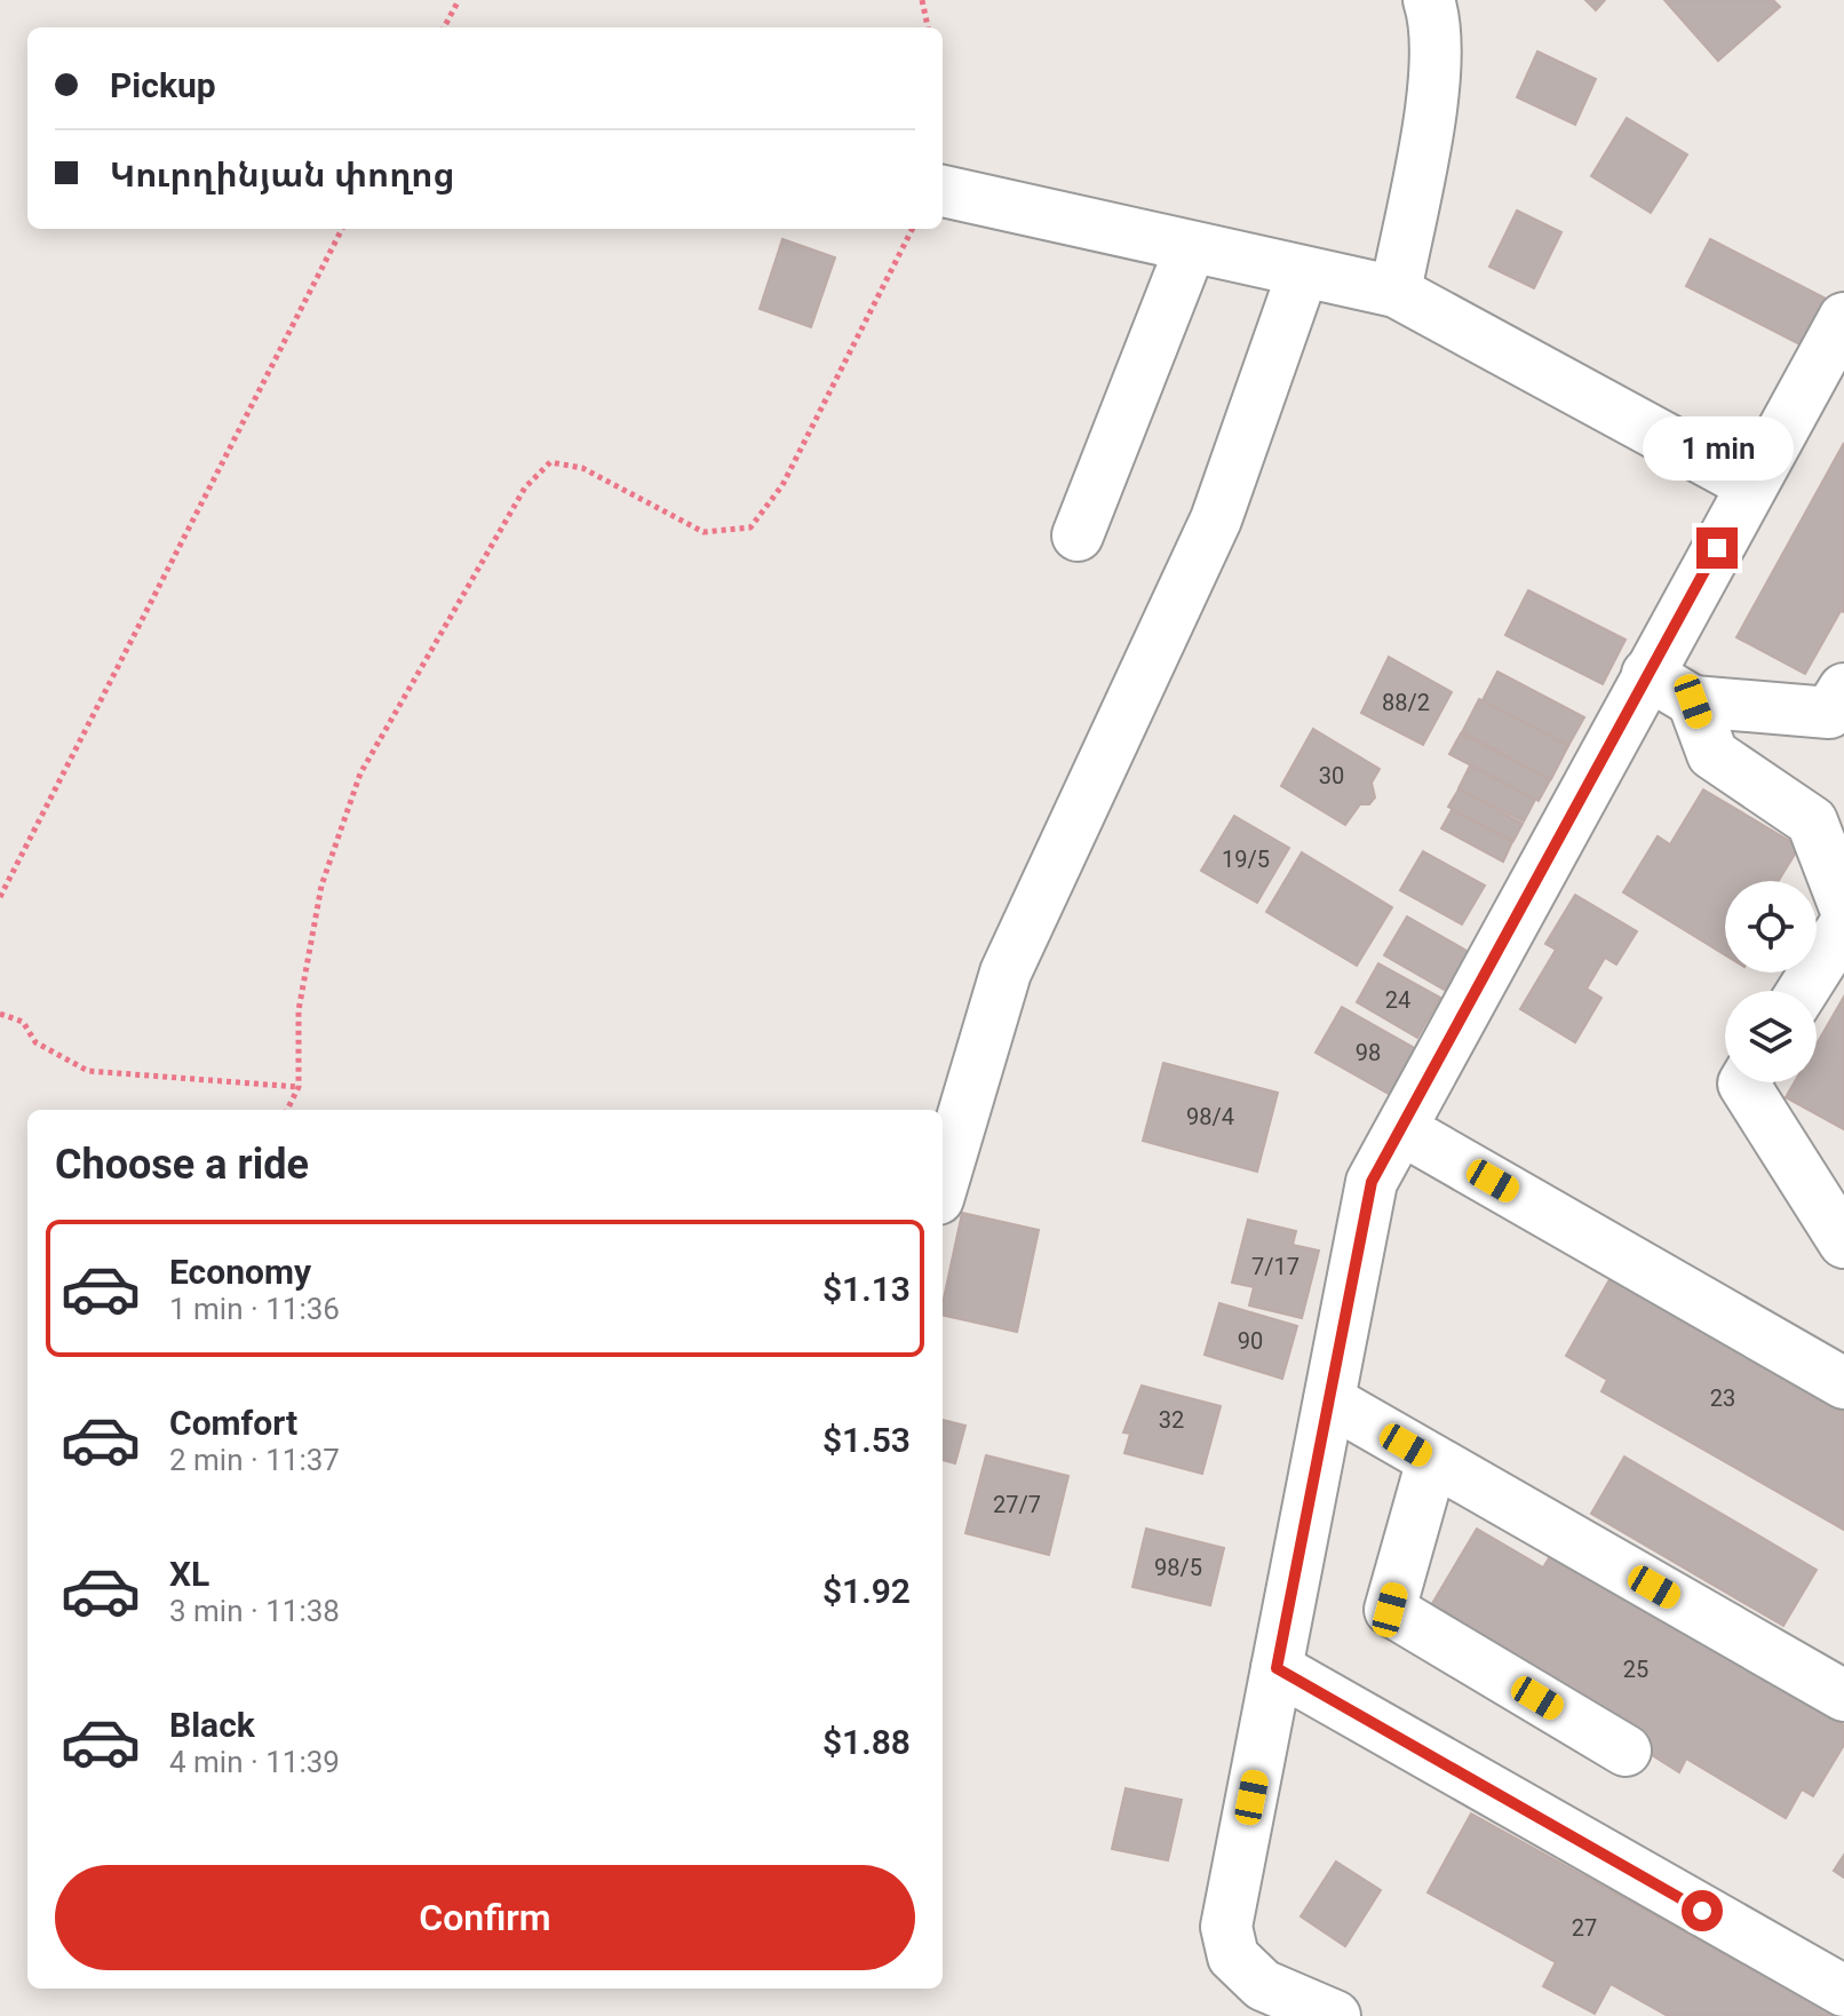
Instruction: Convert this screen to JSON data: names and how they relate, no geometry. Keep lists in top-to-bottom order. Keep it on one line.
{"house_numbers":["88/2","30","19/5","24","98","98/4","7/17","90","23","32","27/7","98/5","25","27"],"page":{"banner":["Pickup","Կուրղինյան փողոց"],"bubble":"1 min","heading":"Choose a ride","list":[{"name":"Economy","note":"1 min · 11:36","value":"$1.13"},{"name":"Comfort","note":"2 min · 11:37","value":"$1.53"},{"name":"XL","note":"3 min · 11:38","value":"$1.92"},{"name":"Black","note":"4 min · 11:39","value":"$1.88"}],"buttons":"Confirm"}}
